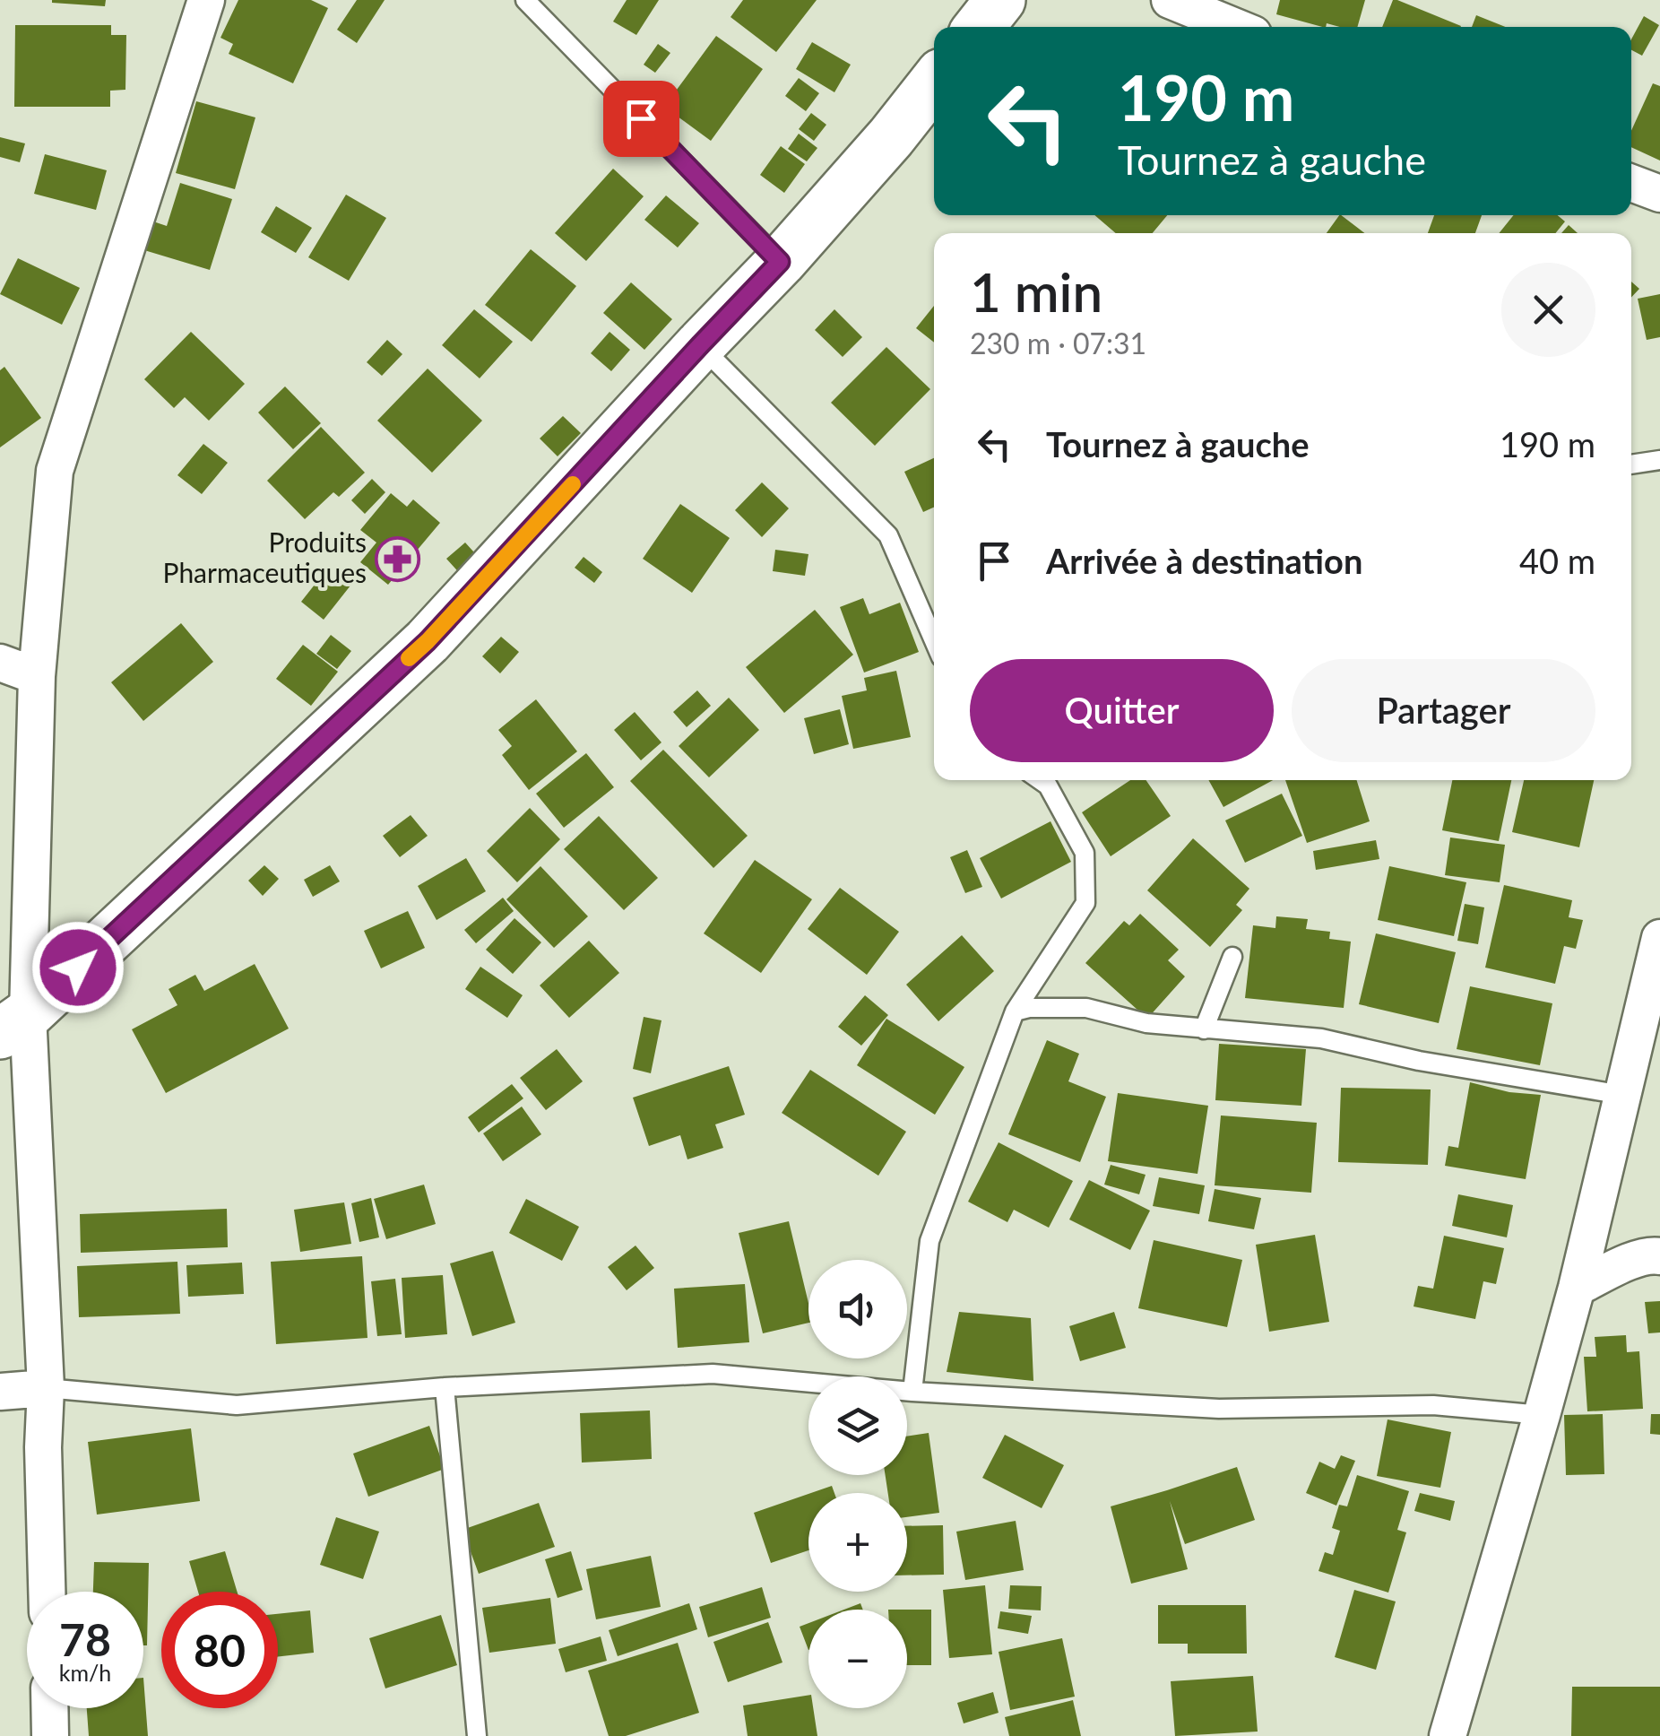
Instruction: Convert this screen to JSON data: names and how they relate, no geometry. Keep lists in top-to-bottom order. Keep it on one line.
{"places":{"pharmacy":["Produits Pharmaceutiques"]},"page":{"turn":["190 m","Tournez à gauche"],"heading":["1 min","230 m · 07:31"],"list":[{"name":"Tournez à gauche","value":"190 m"},{"name":"Arrivée à destination","value":"40 m"}],"buttons":["Quitter","Partager"],"map_buttons":["+","−"],"speed":"78 km/h","limit":"80"}}
